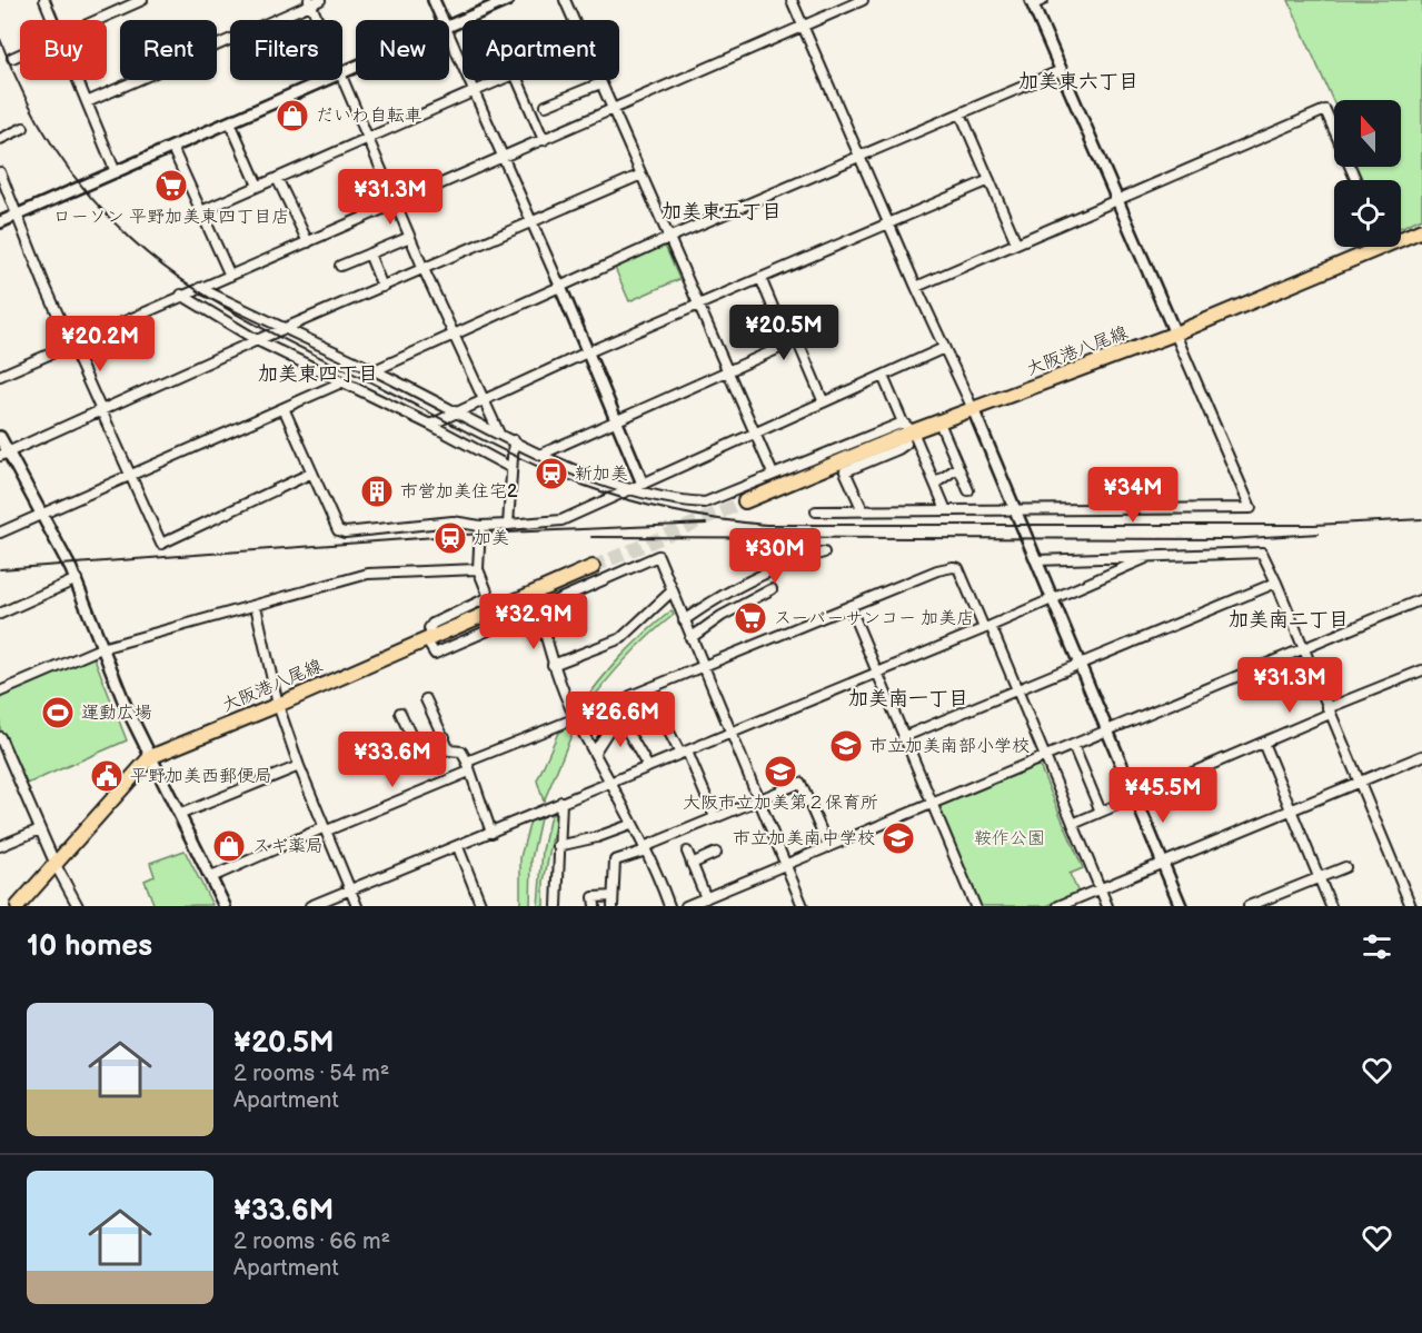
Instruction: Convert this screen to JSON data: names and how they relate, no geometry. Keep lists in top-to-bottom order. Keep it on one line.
{"streets":{"main road":["大阪港八尾線"]},"districts":["加美東六丁目","加美東五丁目","加美東四丁目","加美南二丁目","加美南一丁目"],"parks":["鞍作公園"],"places":{"shop":["だいわ自転車","スギ薬局"],"supermarket":["ローソン 平野加美東四丁目店","スーパーサンコー 加美店"],"station":["新加美","加美"],"building":["市営加美住宅2"],"sports":["運動広場"],"school or university":["市立加美南部小学校","大阪市立加美第２保育所","市立加美南中学校"],"public building":["平野加美西郵便局"]},"north":"top","page":{"chip":["Buy","Rent","Filters","New","Apartment"],"price":["¥31.3M","¥20.5M","¥20.2M","¥34M","¥30M","¥32.9M","¥31.3M","¥26.6M","¥33.6M","¥45.5M"],"heading":"10 homes","list":[{"name":"¥20.5M","note":"2 rooms · 54 m² · Apartment"},{"name":"¥33.6M","note":"2 rooms · 66 m² · Apartment"}]}}
